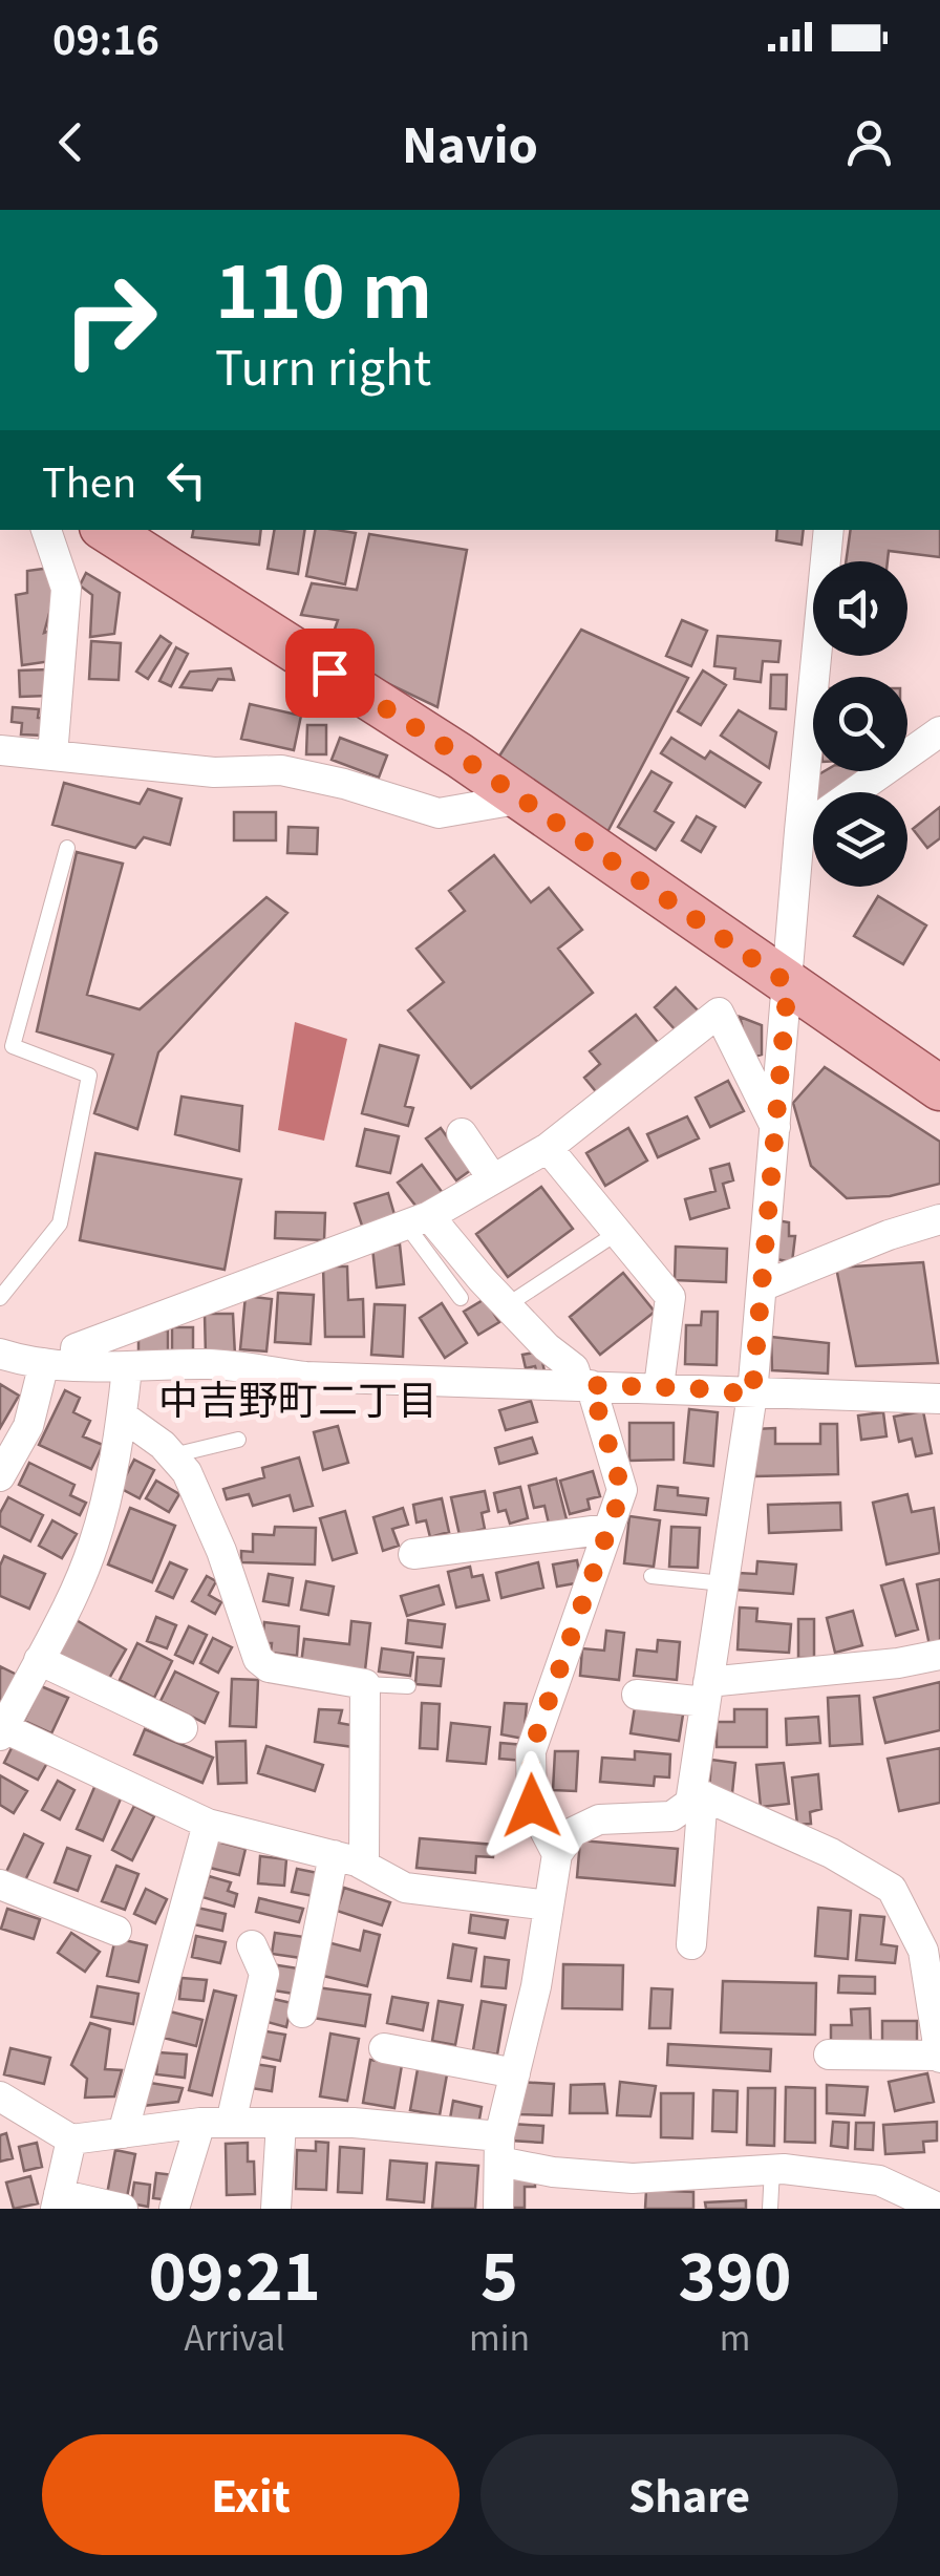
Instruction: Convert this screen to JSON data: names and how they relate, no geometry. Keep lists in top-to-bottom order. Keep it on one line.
{"districts":["中吉野町二丁目"],"page":{"status":"09:16","header":"Navio","turn":["110 m","Turn right"],"then":"Then","eta":["09:21","Arrival","5","min","390","m"],"buttons":["Exit","Share"]}}
